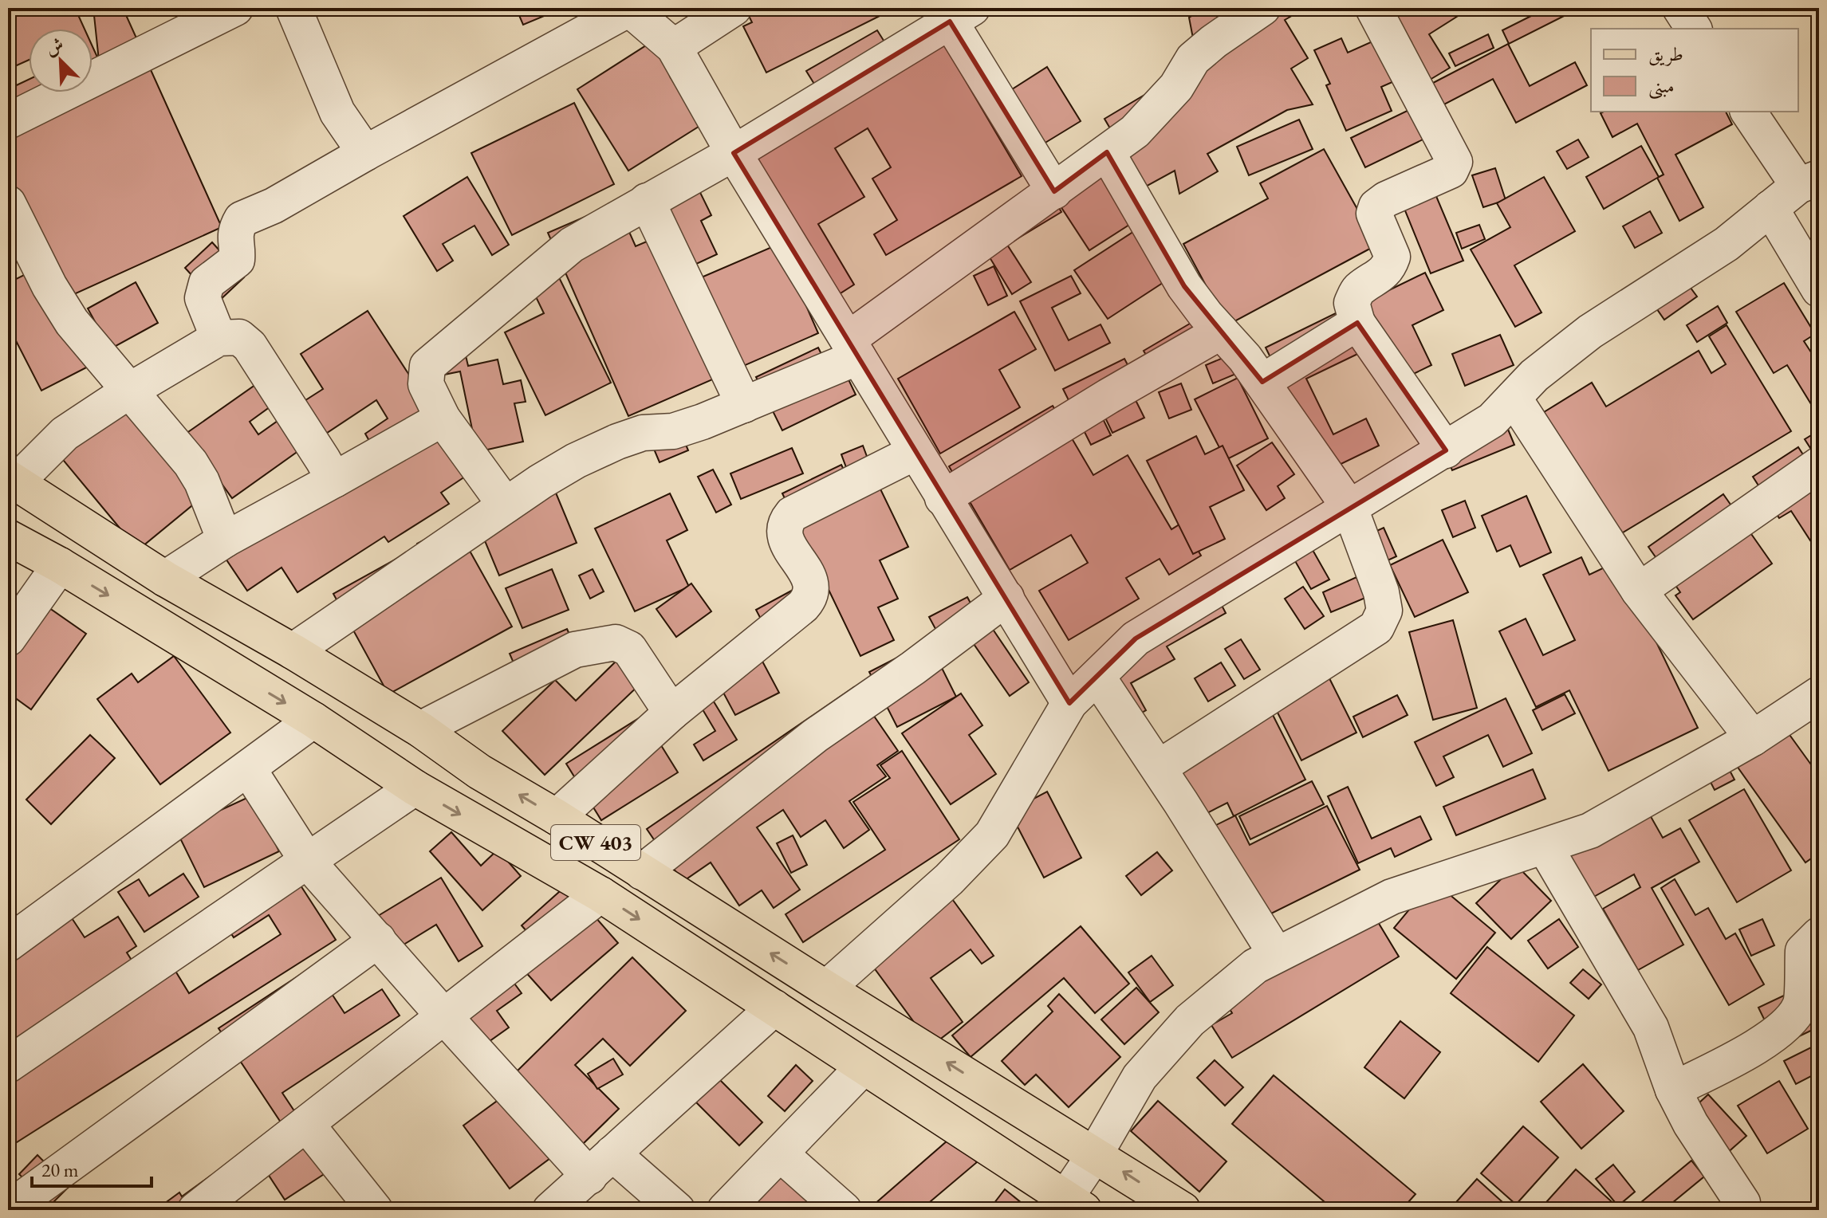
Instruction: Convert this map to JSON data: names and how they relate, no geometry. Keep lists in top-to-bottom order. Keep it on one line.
{"streets":{"main road":["CW 403"]},"legend":["طريق","مبنى"],"scale_bar":"20 m","north":"top left"}
